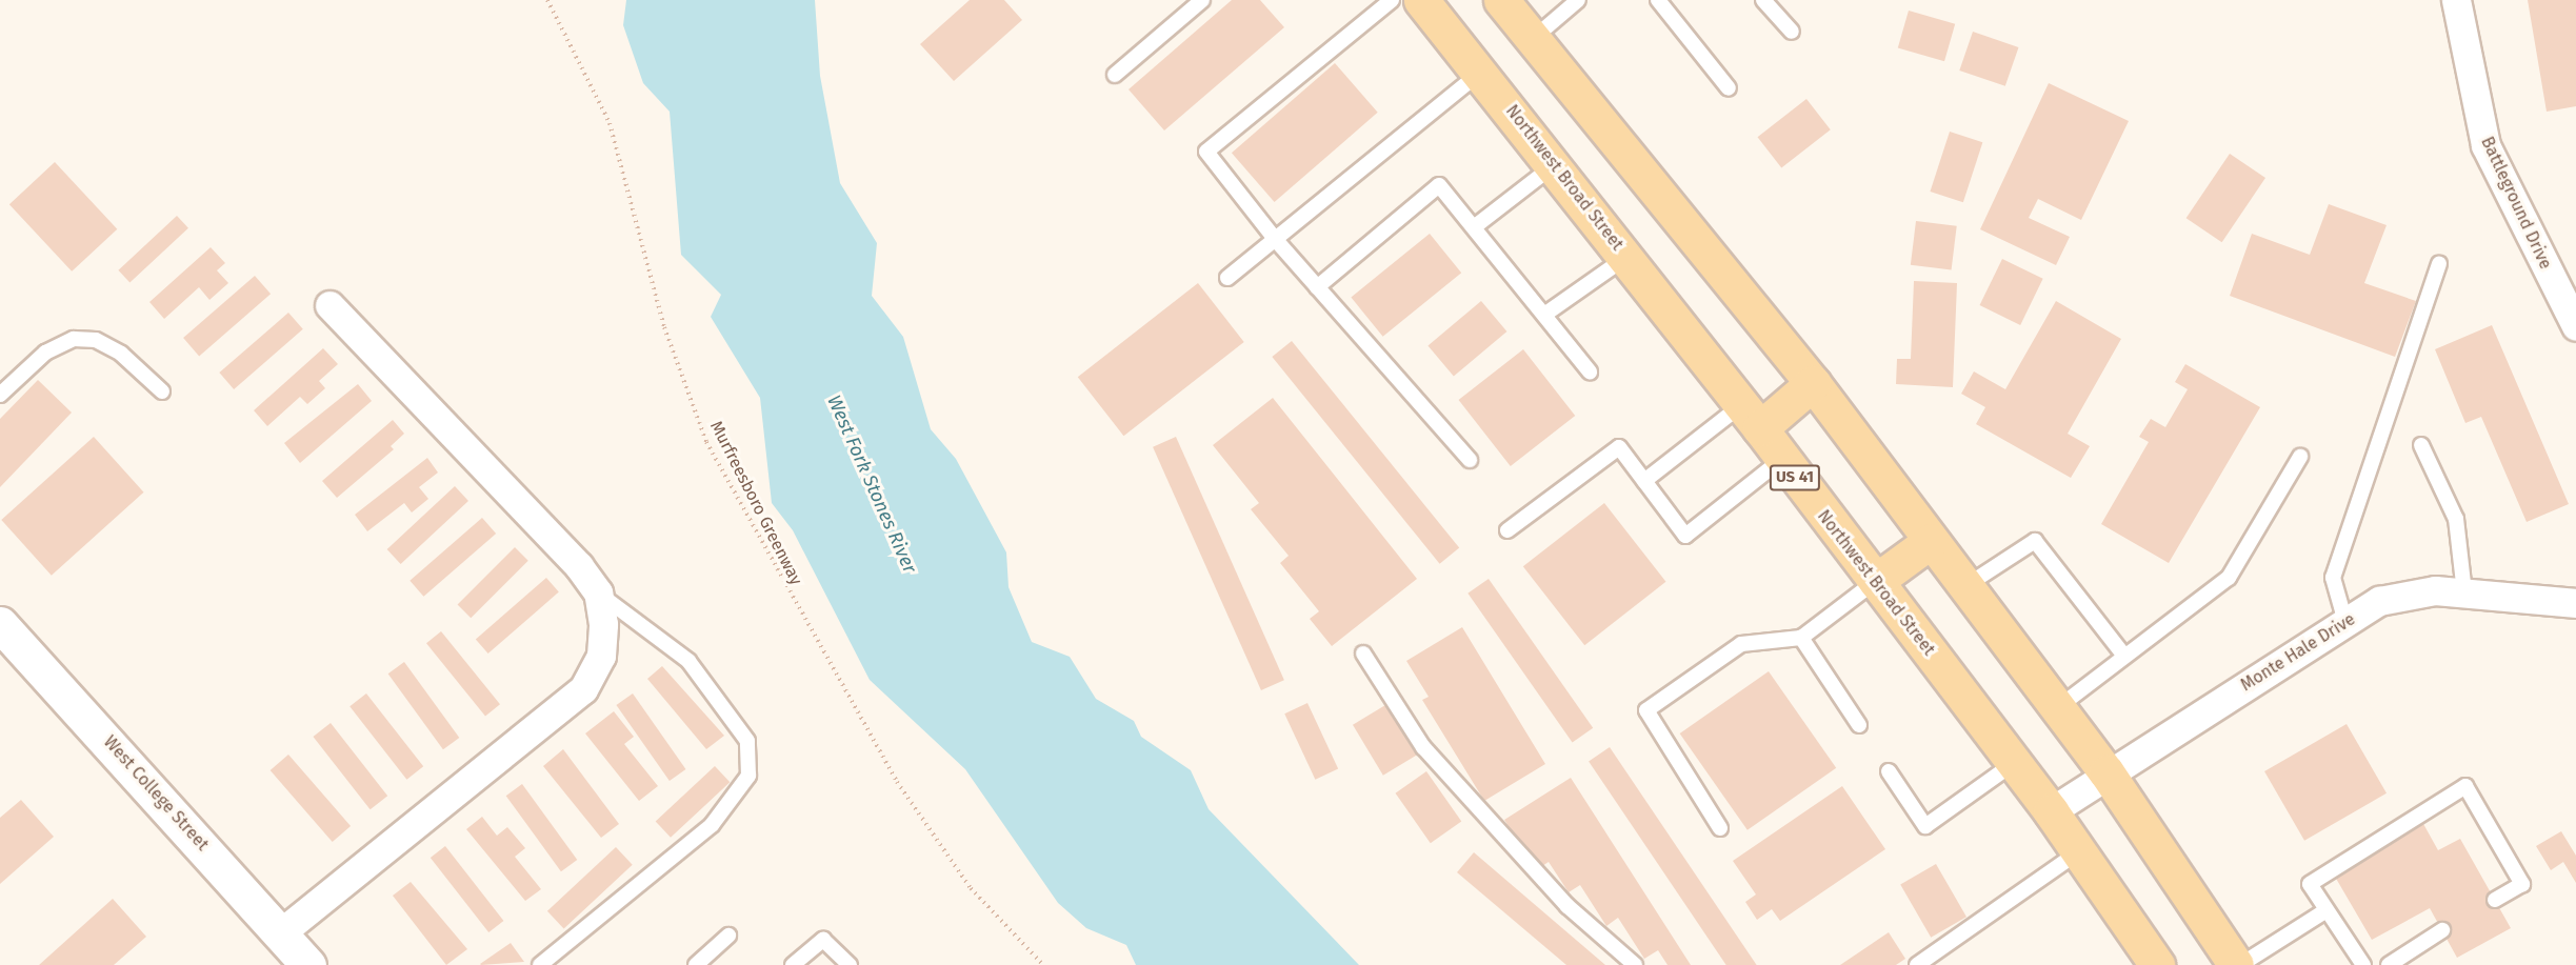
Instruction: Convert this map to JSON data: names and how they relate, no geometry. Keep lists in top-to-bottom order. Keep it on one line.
{"streets":{"main road":["Northwest Broad Street","US 41"],"street":["Battleground Drive","Monte Hale Drive","West College Street"],"path":["Murfreesboro Greenway"]},"crossings":[["Northwest Broad Street","Monte Hale Drive"]],"water":["West Fork Stones River"]}
